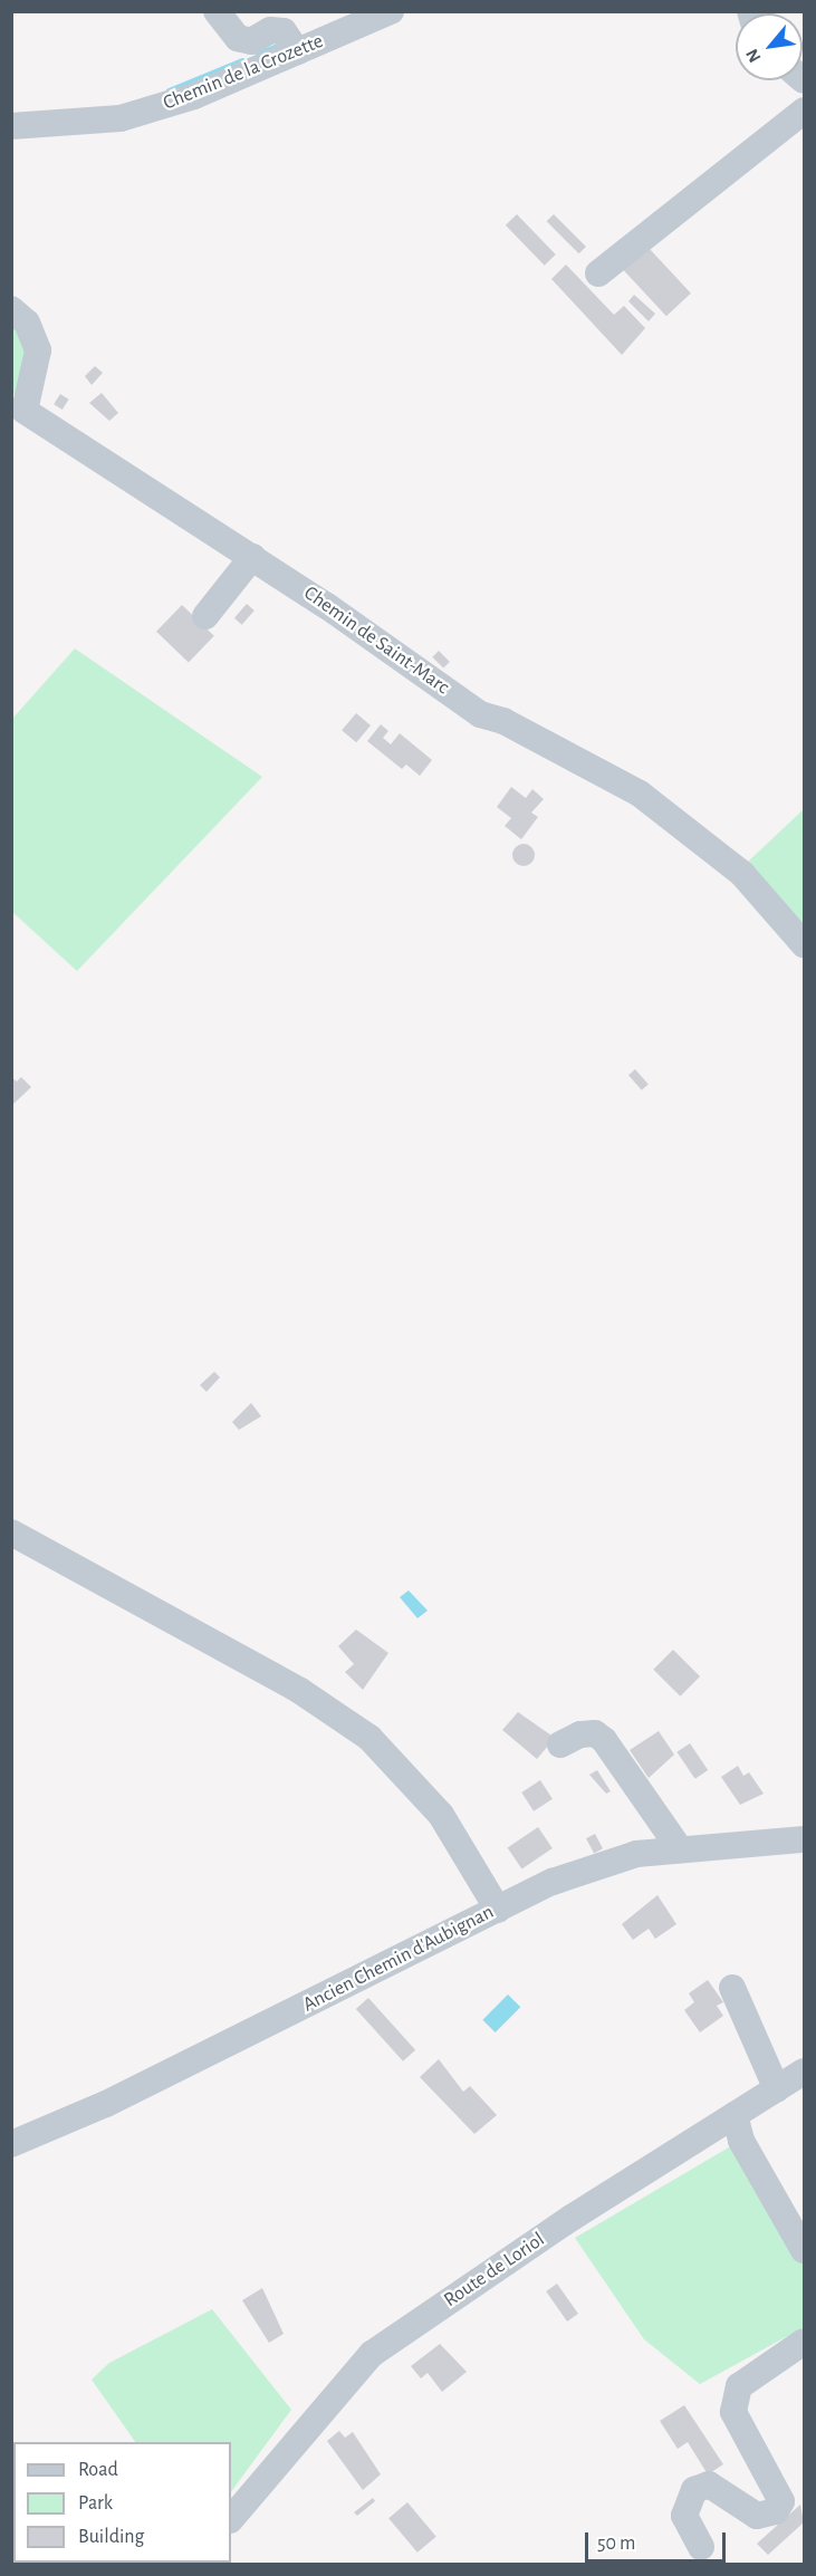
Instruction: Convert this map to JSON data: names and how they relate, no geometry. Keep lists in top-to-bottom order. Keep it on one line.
{"streets":{"street":["Chemin de la Crozette","Chemin de Saint-Marc","Ancien Chemin d'Aubignan","Route de Loriol"]},"legend":["Road","Park","Building"],"scale_bar":"50 m","north":"bottom left"}
